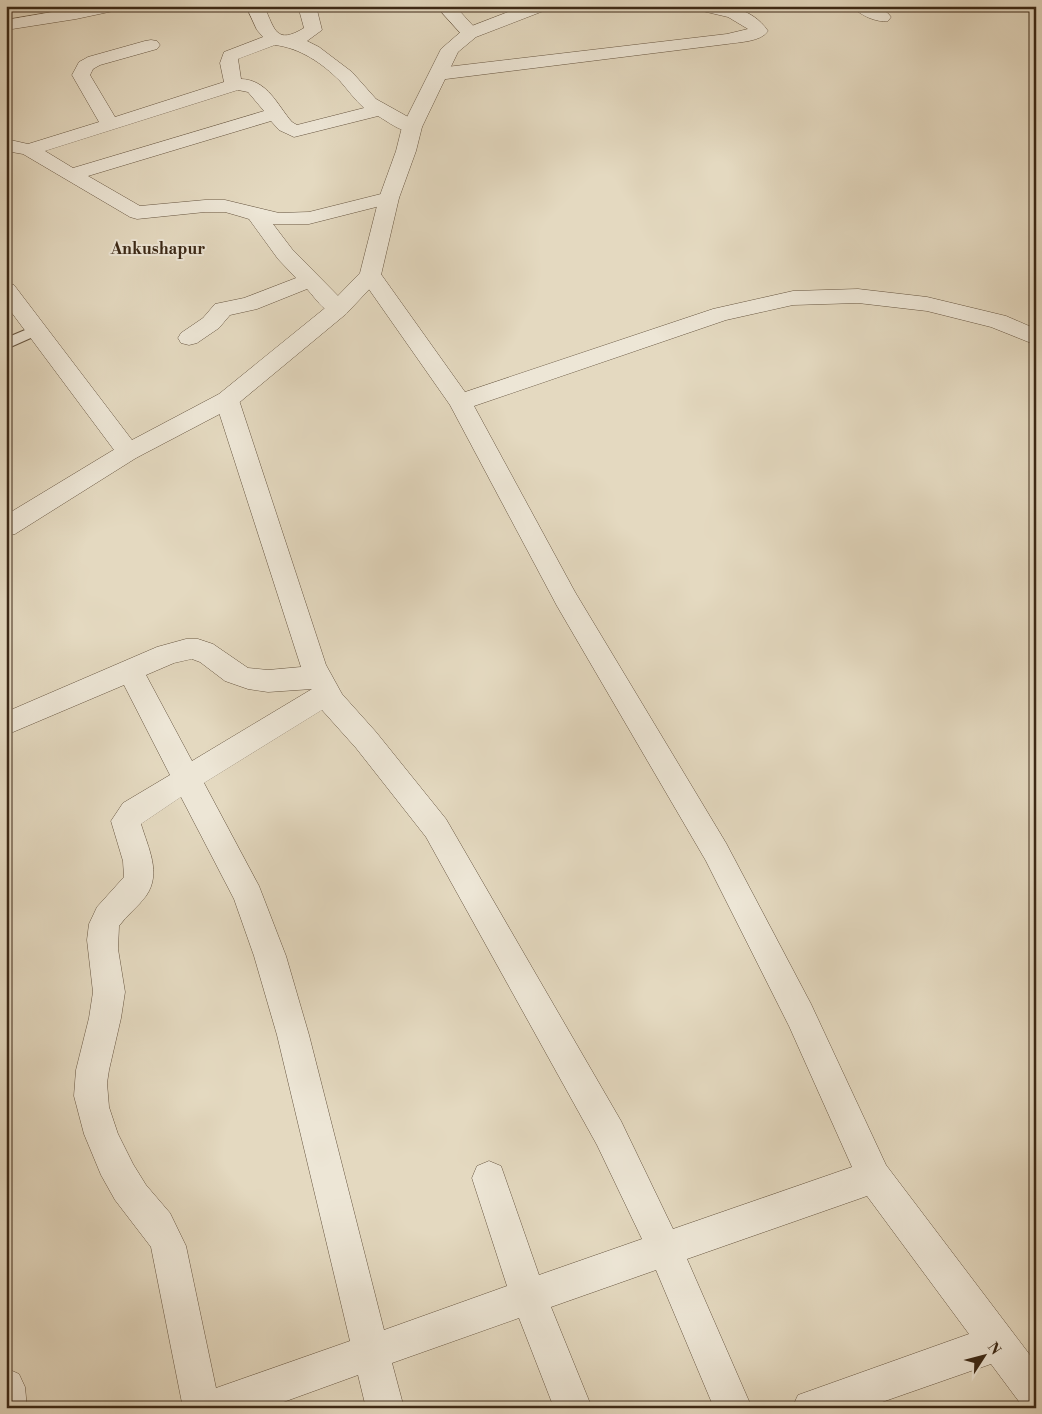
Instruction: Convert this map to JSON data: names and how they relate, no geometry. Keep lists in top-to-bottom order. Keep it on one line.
{"districts":["Ankushapur"],"north":"top right"}
